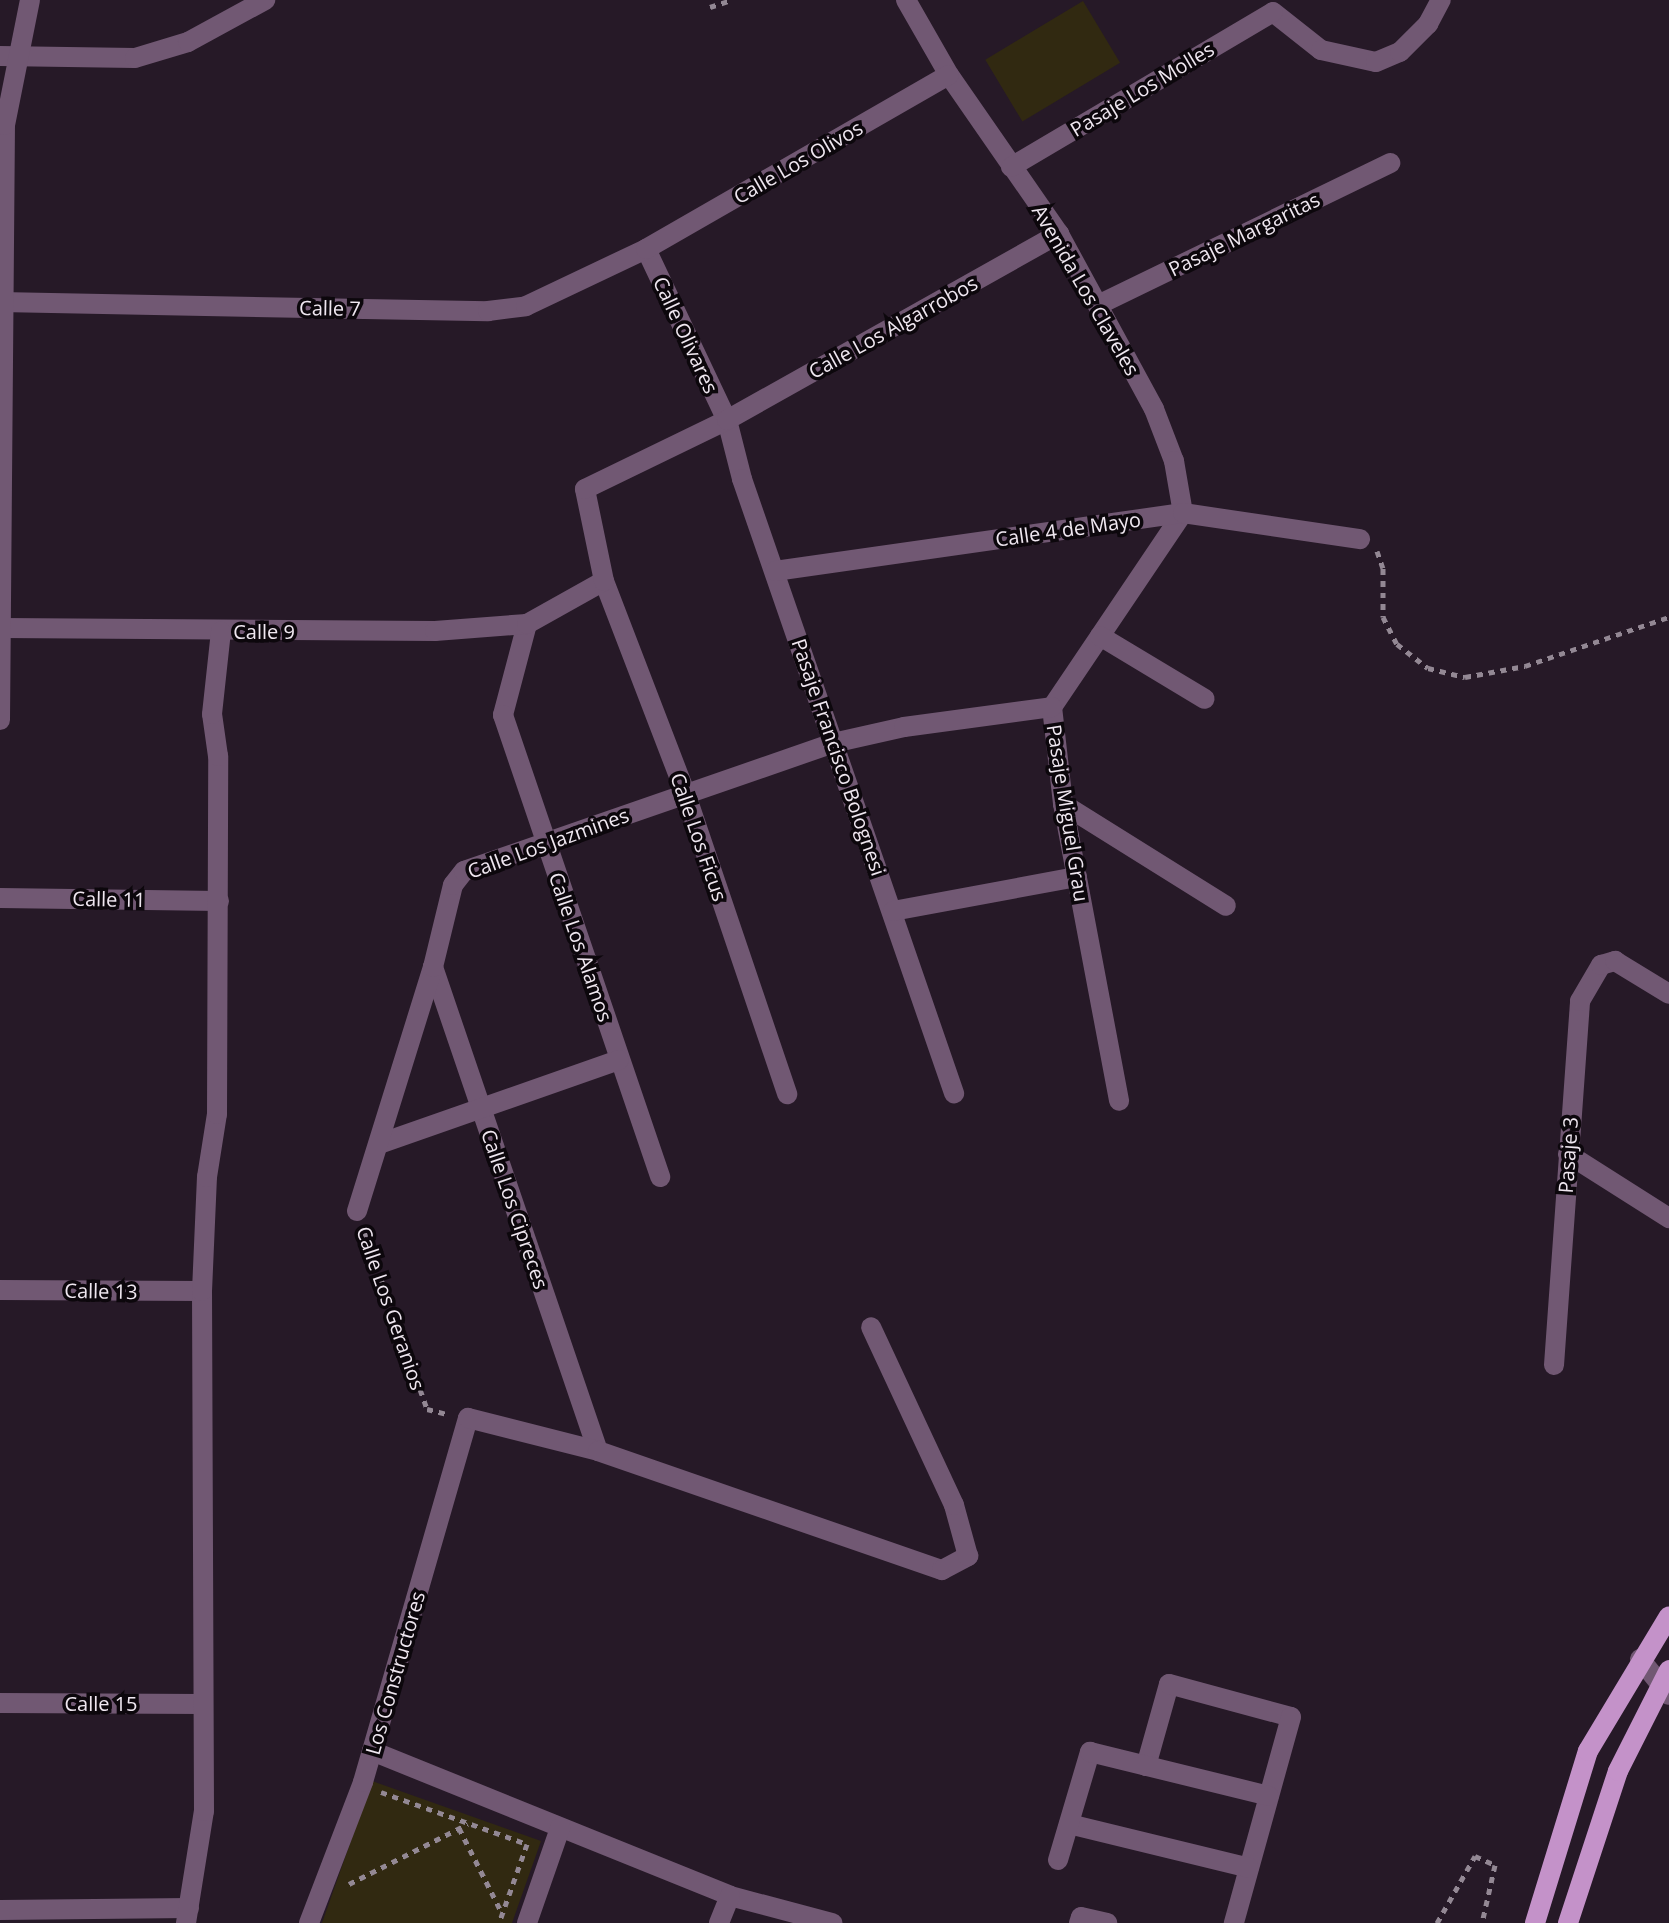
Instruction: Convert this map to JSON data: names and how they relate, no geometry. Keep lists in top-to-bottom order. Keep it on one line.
{"streets":{"street":["Pasaje Los Molles","Calle Los Olivos","Pasaje Margaritas","Avenida Los Claveles","Calle 7","Calle Los Algarrobos","Calle Olivares","Calle 4 de Mayo","Calle 9","Pasaje Francisco Bolognesi","Pasaje Miguel Grau","Calle Los Ficus","Calle Los Jazmines","Calle 11","Calle Los Alamos","Pasaje 3","Calle Los Cipreces","Calle 13","Los Constructores","Calle 15"],"path":["Calle Los Geranios"]},"crossings":[["Pasaje Los Molles","Avenida Los Claveles"],["Calle Los Olivos","Avenida Los Claveles"],["Calle Los Olivos","Calle 7"],["Calle Los Olivos","Calle Olivares"],["Pasaje Margaritas","Avenida Los Claveles"],["Avenida Los Claveles","Calle Los Algarrobos"],["Avenida Los Claveles","Calle 4 de Mayo"],["Avenida Los Claveles","Pasaje Miguel Grau"],["Calle 7","Calle Olivares"],["Calle Los Algarrobos","Calle Olivares"],["Calle Los Algarrobos","Pasaje Francisco Bolognesi"],["Calle Los Algarrobos","Calle Los Ficus"],["Calle Olivares","Pasaje Francisco Bolognesi"],["Calle 4 de Mayo","Pasaje Francisco Bolognesi"],["Calle 4 de Mayo","Pasaje Miguel Grau"],["Calle 9","Calle Los Alamos"],["Pasaje Francisco Bolognesi","Calle Los Jazmines"],["Pasaje Miguel Grau","Calle Los Jazmines"],["Calle Los Ficus","Calle Los Jazmines"],["Calle Los Jazmines","Calle Los Alamos"],["Calle Los Jazmines","Calle Los Cipreces"],["Calle Los Jazmines","Calle Los Geranios"],["Calle Los Geranios","Los Constructores"]]}
